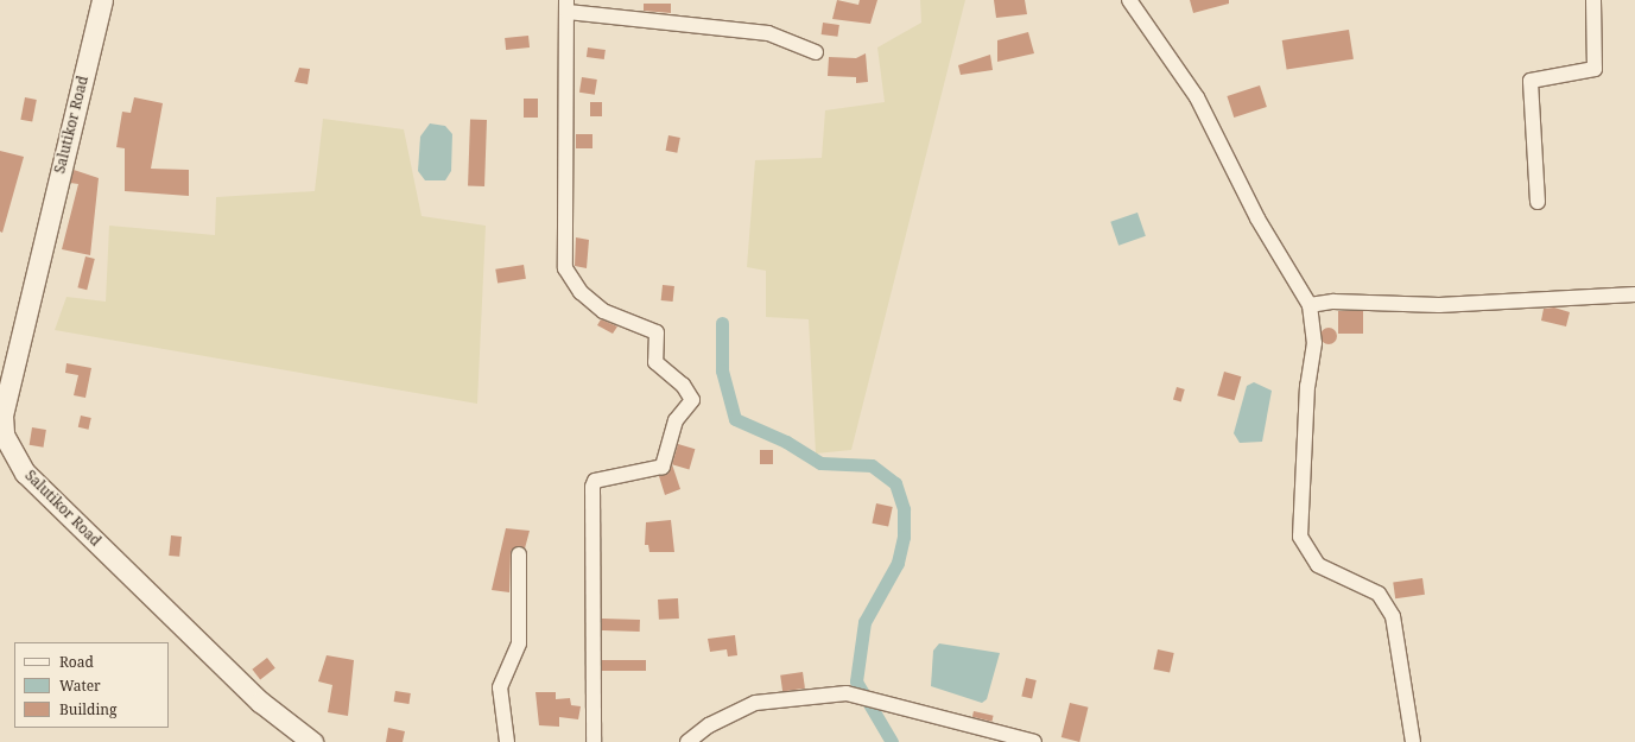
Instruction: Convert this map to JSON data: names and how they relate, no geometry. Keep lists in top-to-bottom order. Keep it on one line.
{"streets":{"main road":["Salutikor Road"]},"legend":["Road","Water","Building"]}
